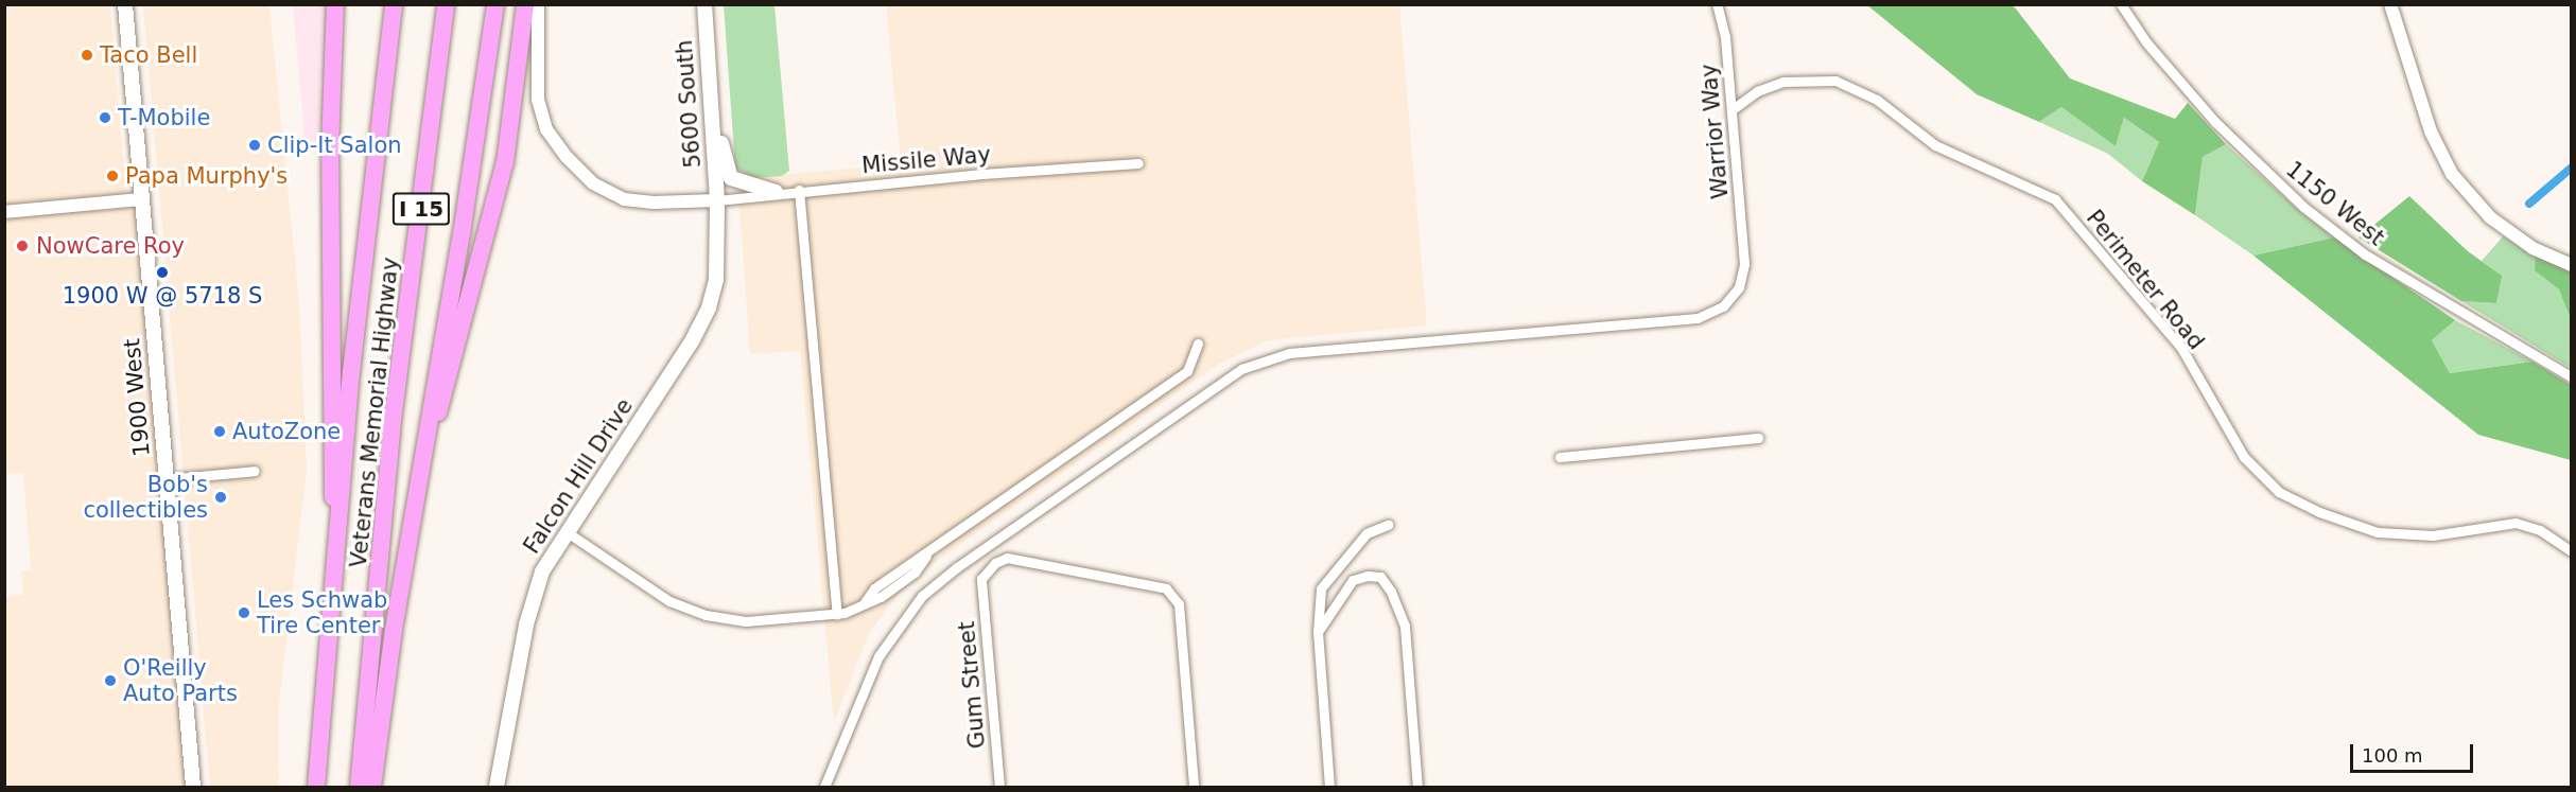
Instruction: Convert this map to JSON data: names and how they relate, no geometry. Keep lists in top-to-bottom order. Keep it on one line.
{"streets":{"highway":["I 15","Veterans Memorial Highway"],"main road":["5600 South","1900 West","Falcon Hill Drive"],"street":["Warrior Way","Missile Way","1150 West","Perimeter Road","Gum Street"]},"crossings":[["5600 South","Missile Way"],["5600 South","Falcon Hill Drive"],["Warrior Way","Perimeter Road"],["Missile Way","Falcon Hill Drive"]],"places":["Taco Bell","T-Mobile","Clip-It Salon","Papa Murphy's","NowCare Roy","1900 W @ 5718 S","AutoZone","Bob's collectibles","Les Schwab Tire Center","O'Reilly Auto Parts"],"scale_bar":"100 m"}
